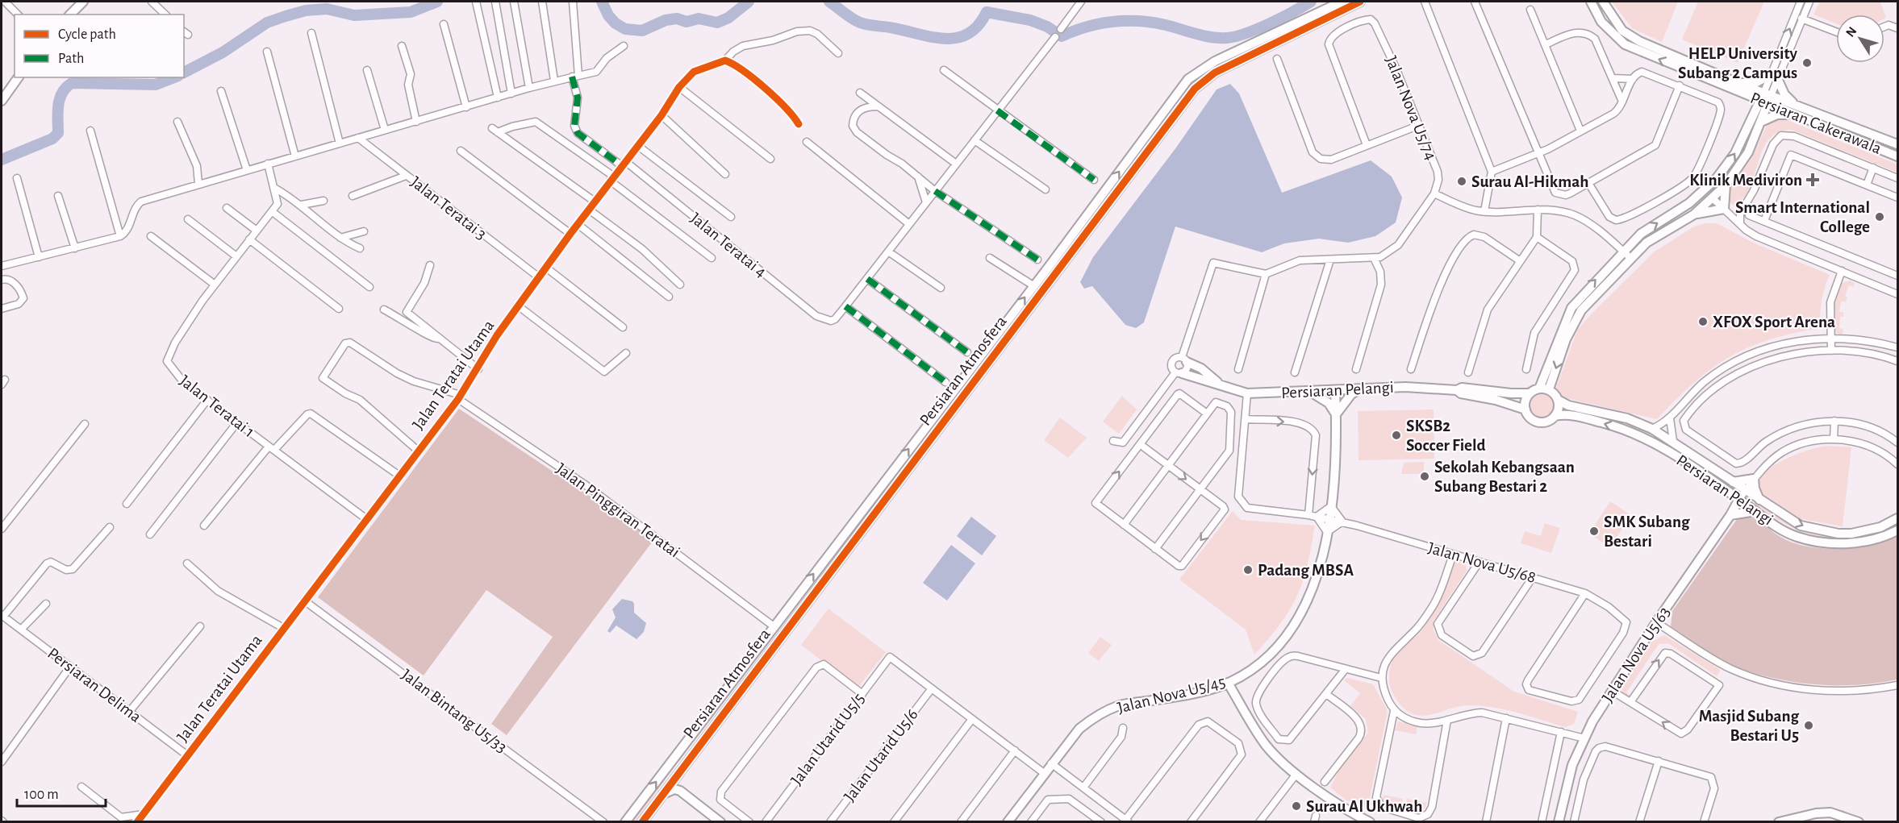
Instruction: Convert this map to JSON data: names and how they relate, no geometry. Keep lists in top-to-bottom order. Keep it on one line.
{"streets":{"street":["Jalan Nova U5/74","Persiaran Cakerawala","Jalan Teratai 3","Jalan Teratai 4","Persiaran Atmosfera","Jalan Teratai Utama","Persiaran Pelangi","Jalan Teratai 1","Jalan Pinggiran Teratai","Jalan Nova U5/68","Jalan Nova U5/63","Persiaran Delima","Jalan Nova U5/45","Jalan Bintang U5/33","Jalan Utarid U5/5","Jalan Utarid U5/6"]},"crossings":[["Jalan Teratai 3","Jalan Teratai Utama"],["Jalan Teratai 4","Jalan Teratai Utama"],["Persiaran Atmosfera","Jalan Pinggiran Teratai"],["Jalan Teratai Utama","Jalan Teratai 1"],["Jalan Teratai Utama","Jalan Pinggiran Teratai"],["Jalan Teratai Utama","Persiaran Delima"],["Jalan Teratai Utama","Jalan Bintang U5/33"],["Persiaran Pelangi","Jalan Nova U5/63"],["Persiaran Pelangi","Jalan Nova U5/45"],["Jalan Nova U5/68","Jalan Nova U5/45"],["Jalan Utarid U5/5","Jalan Utarid U5/6"]],"places":{"other":["HELP University Subang 2 Campus","Surau Al-Hikmah","Smart International College","XFOX Sport Arena","SKSB2 Soccer Field","Sekolah Kebangsaan Subang Bestari 2","SMK Subang Bestari","Padang MBSA","Masjid Subang Bestari U5","Surau Al Ukhwah"],"health":["Klinik Mediviron"]},"legend":["Cycle path","Path"],"scale_bar":"100 m","north":"top left"}
